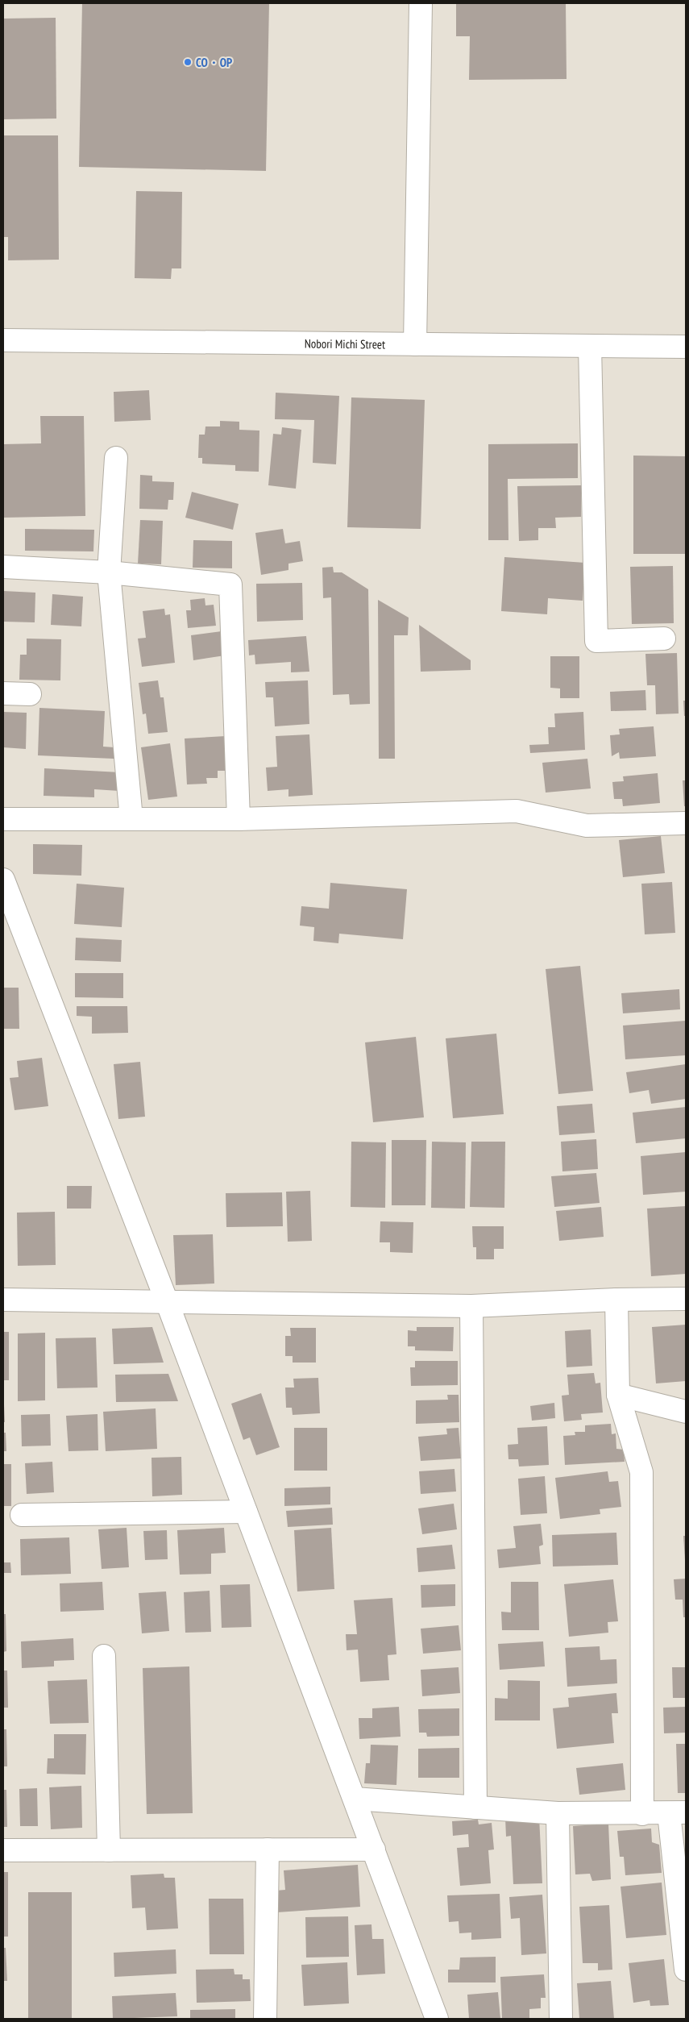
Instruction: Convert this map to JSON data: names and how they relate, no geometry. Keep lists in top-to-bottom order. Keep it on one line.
{"streets":{"street":["Nobori Michi Street"]},"places":["CO・OP"]}
